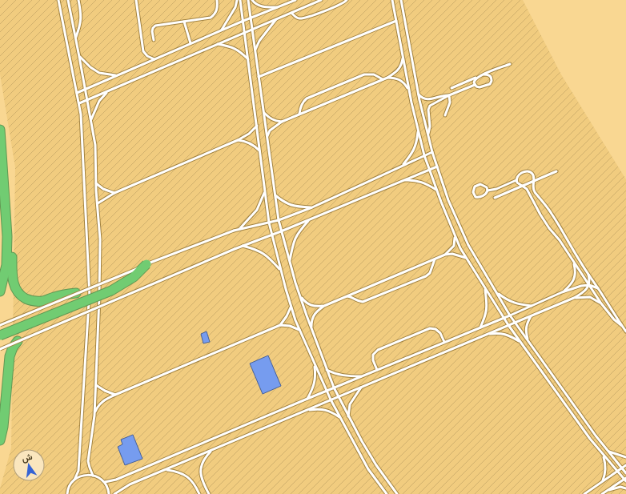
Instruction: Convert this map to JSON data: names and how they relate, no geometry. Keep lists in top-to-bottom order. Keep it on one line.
{"north":"top"}
